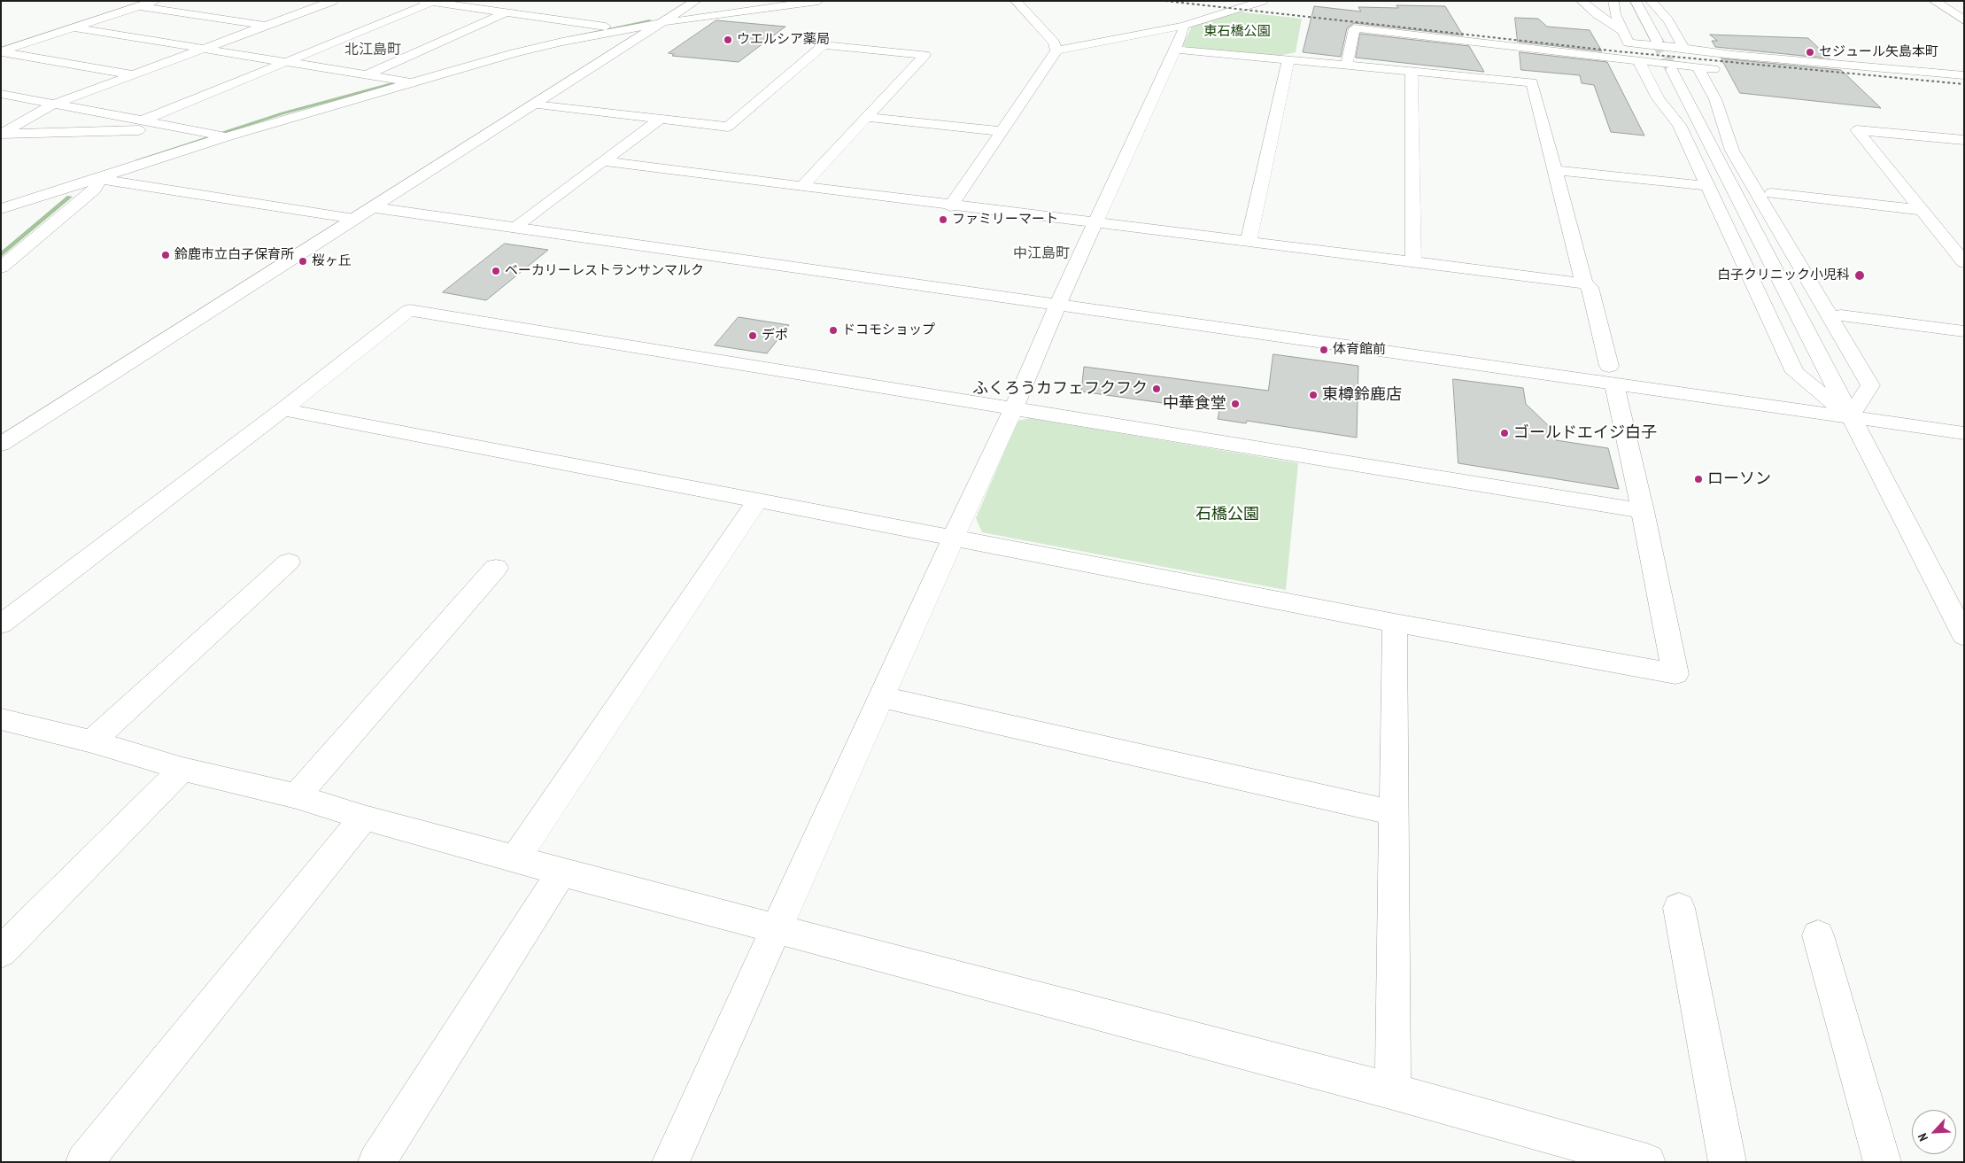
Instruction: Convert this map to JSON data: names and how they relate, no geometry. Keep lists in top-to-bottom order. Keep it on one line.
{"districts":["北江島町","中江島町"],"parks":["東石橋公園","石橋公園"],"places":["ウエルシア薬局","セジュール矢島本町","ファミリーマート","鈴鹿市立白子保育所","桜ヶ丘","ベーカリーレストランサンマルク","白子クリニック小児科","ドコモショップ","デポ","体育館前","ふくろうカフェフクフク","東樽鈴鹿店","中華食堂","ゴールドエイジ白子","ローソン"],"north":"bottom left"}
